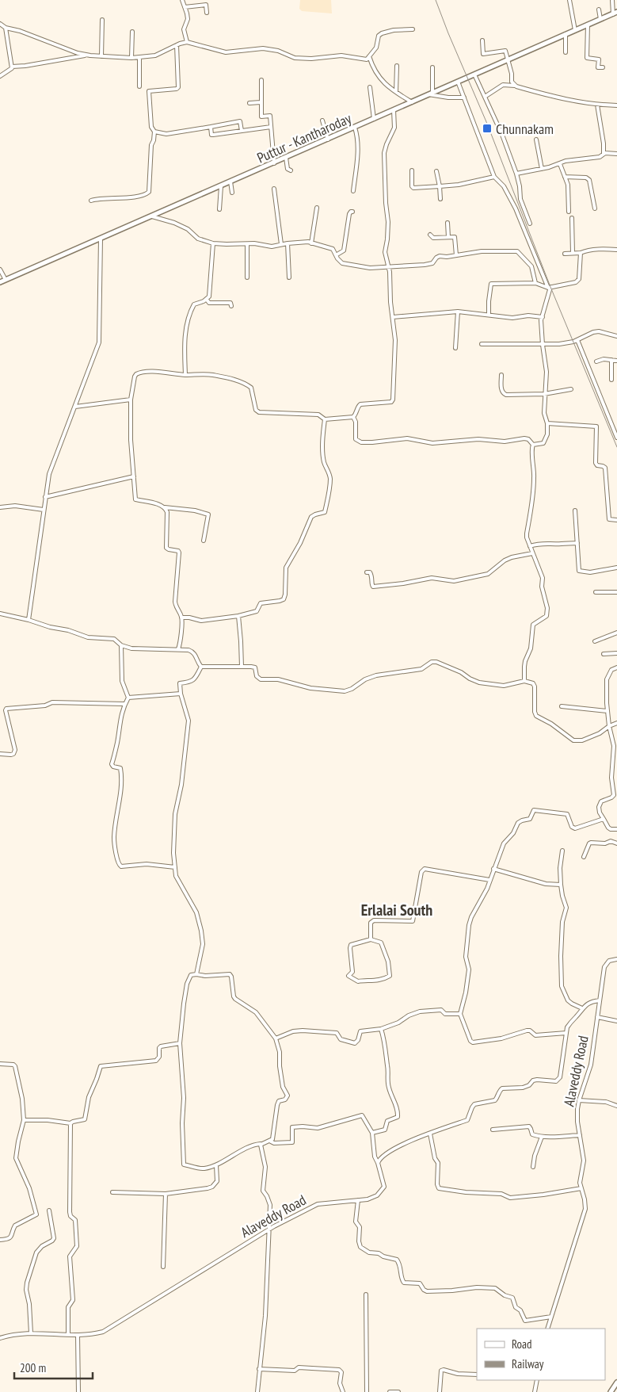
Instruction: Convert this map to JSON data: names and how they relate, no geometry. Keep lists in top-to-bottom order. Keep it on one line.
{"streets":{"main road":["Puttur - Kantharoday"],"street":["Alaveddy Road"]},"districts":["Erlalai South"],"places":{"transit":["Chunnakam"]},"legend":["Road","Railway"],"scale_bar":"200 m"}
